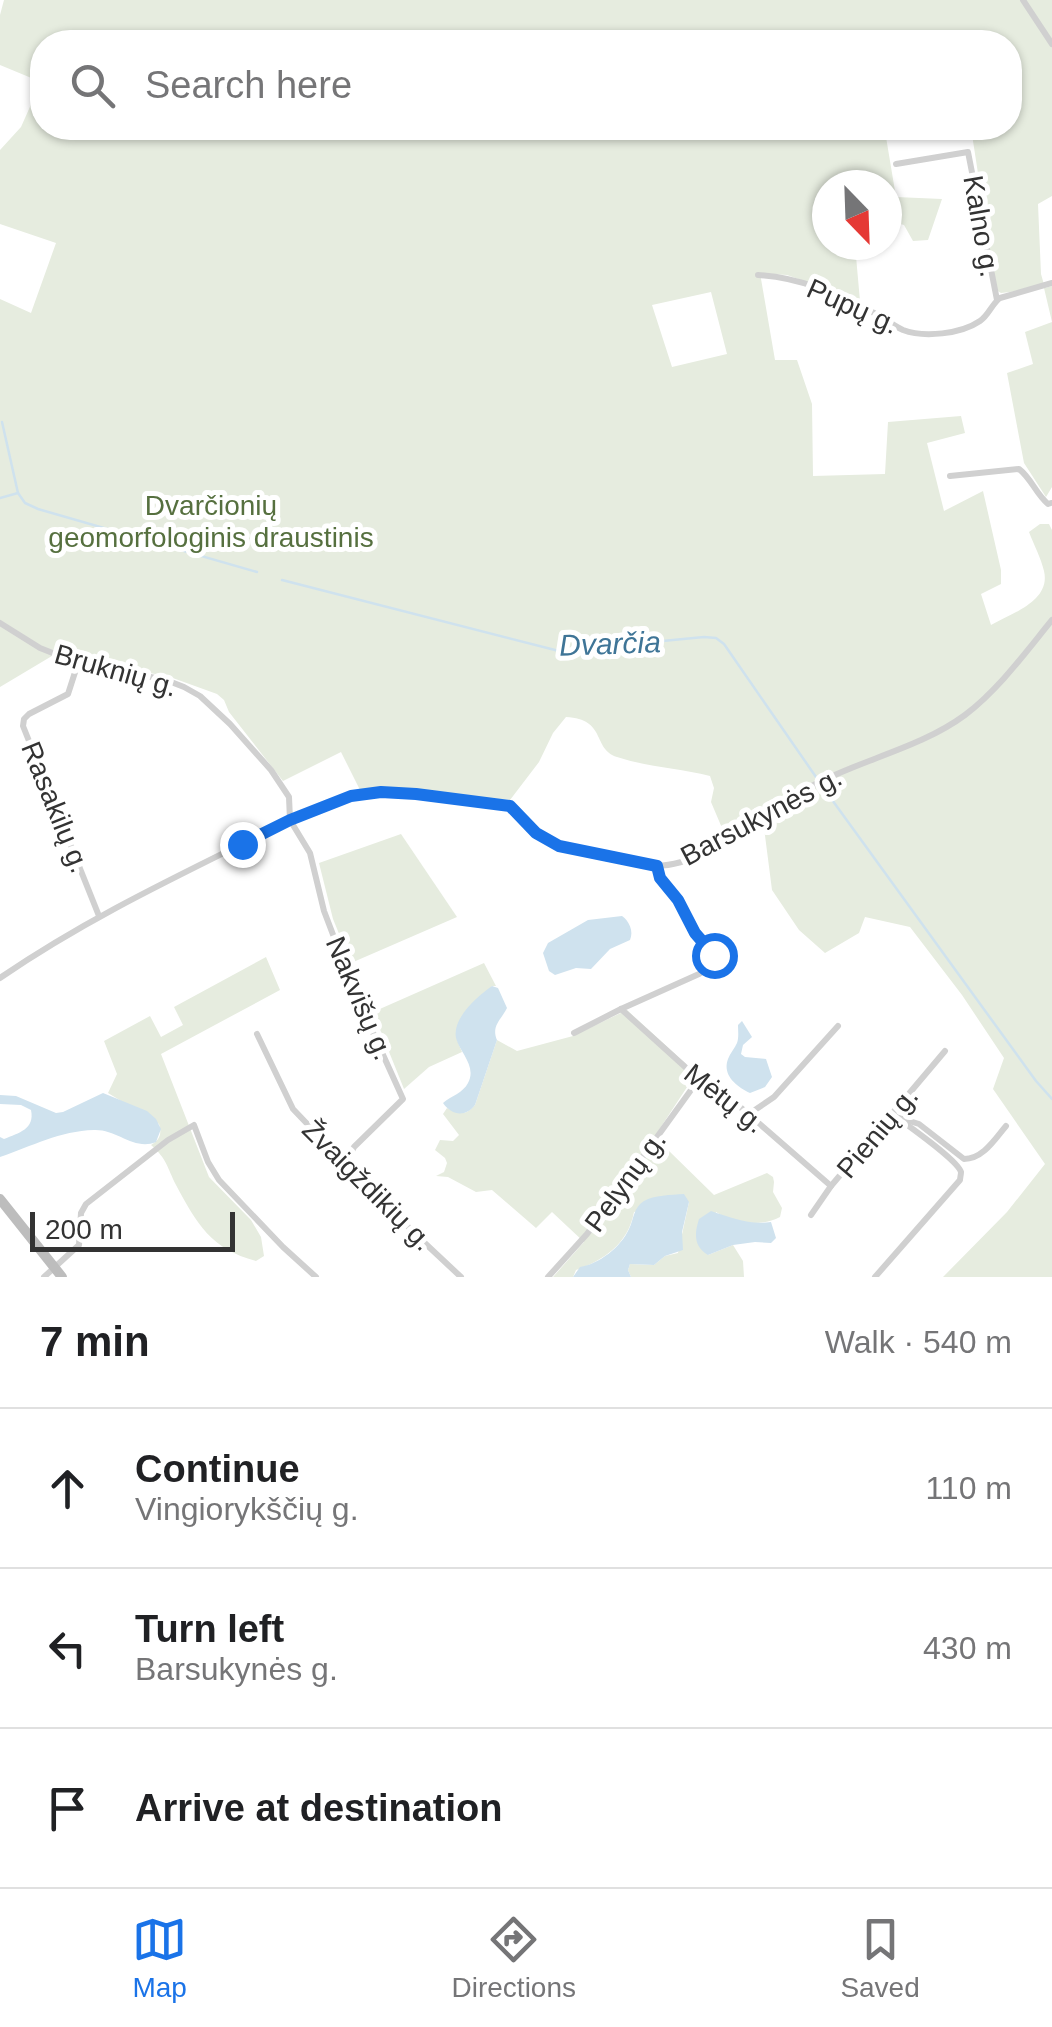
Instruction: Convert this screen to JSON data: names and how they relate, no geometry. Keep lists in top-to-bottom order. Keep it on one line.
{"streets":{"street":["Kalno g.","Pupų g.","Bruknių g.","Rasakilų g.","Barsukynės g.","Nakvišų g.","Mėtų g.","Pienių g.","Pelynų g.","Žvaigždikių g."]},"crossings":[["Kalno g.","Pupų g."],["Bruknių g.","Rasakilų g."],["Bruknių g.","Barsukynės g."],["Bruknių g.","Nakvišų g."],["Rasakilų g.","Barsukynės g."],["Barsukynės g.","Nakvišų g."],["Nakvišų g.","Žvaigždikių g."],["Mėtų g.","Pienių g."],["Mėtų g.","Pelynų g."]],"water":["Dvarčia"],"parks":["Dvarčionių geomorfologinis draustinis"],"scale_bar":"200 m","north":"bottom right","page":{"search":"Search here","scale":"200 m","heading":["7 min","Walk · 540 m"],"list":[["Continue","Vingiorykščių g.","110 m"],["Turn left","Barsukynės g.","430 m"],"Arrive at destination"],"nav":["Map","Directions","Saved"]}}
